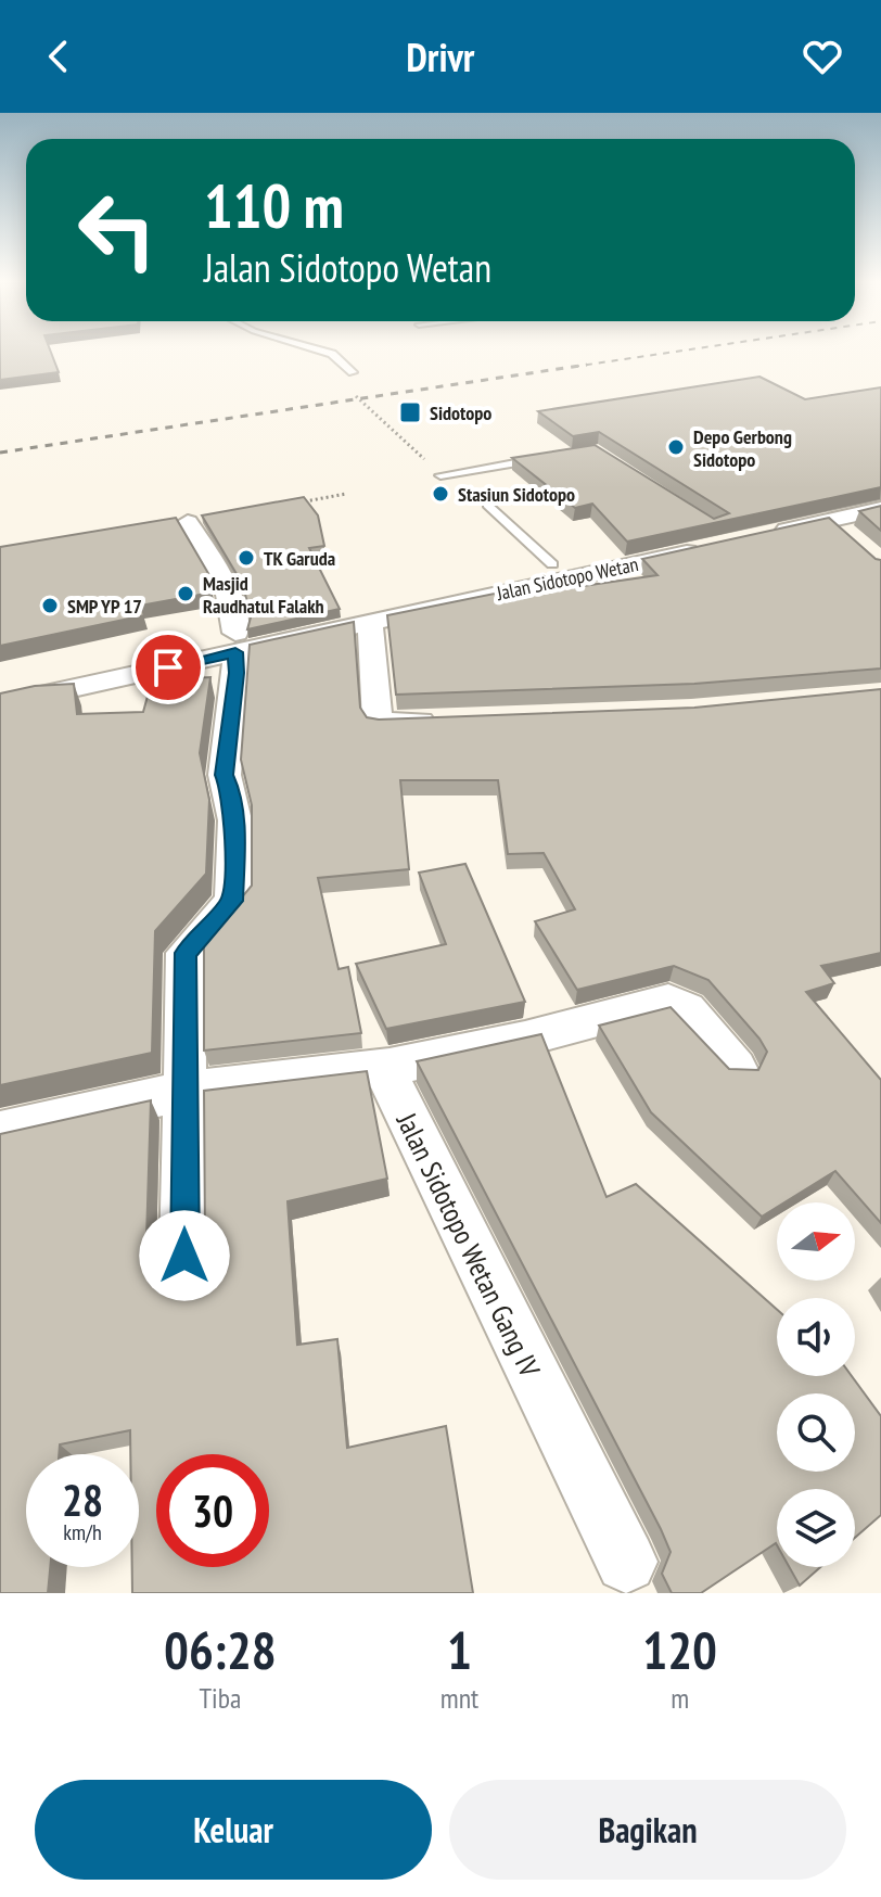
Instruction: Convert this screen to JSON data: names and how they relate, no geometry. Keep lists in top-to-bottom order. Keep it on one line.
{"streets":{"street":["Jalan Sidotopo Wetan","Jalan Sidotopo Wetan Gang IV"]},"places":{"transit":["Sidotopo"],"other":["Depo Gerbong Sidotopo","Stasiun Sidotopo","TK Garuda","Masjid Raudhatul Falakh","SMP YP 17"]},"north":"right","page":{"header":"Drivr","turn":["110 m","Jalan Sidotopo Wetan"],"speed":"28 km/h","limit":"30","eta":["06:28","Tiba","1","mnt","120","m"],"buttons":["Keluar","Bagikan"]}}
